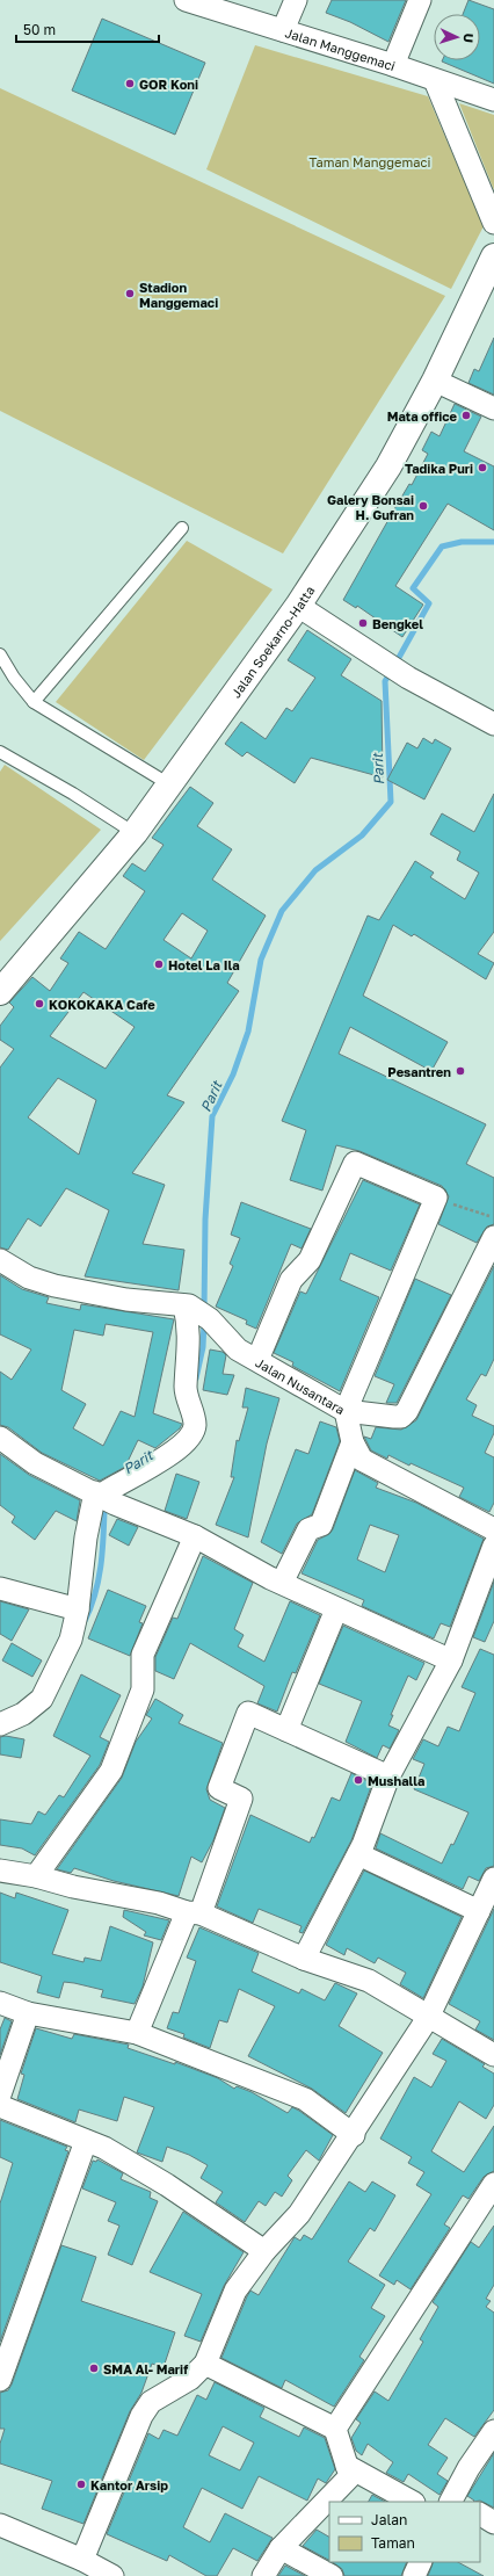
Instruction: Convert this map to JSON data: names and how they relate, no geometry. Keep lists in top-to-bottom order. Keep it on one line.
{"streets":{"highway":["Jalan Soekarno-Hatta"],"street":["Jalan Manggemaci","Jalan Nusantara"]},"water":["Parit"],"parks":["Taman Manggemaci"],"places":["GOR Koni","Stadion Manggemaci","Mata office","Tadika Puri","Galery Bonsai H. Gufran","Bengkel","Hotel La Ila","KOKOKAKA Cafe","Pesantren","Mushalla","SMA Al- Marif","Kantor Arsip"],"legend":["Jalan","Taman"],"scale_bar":"50 m","north":"right"}
